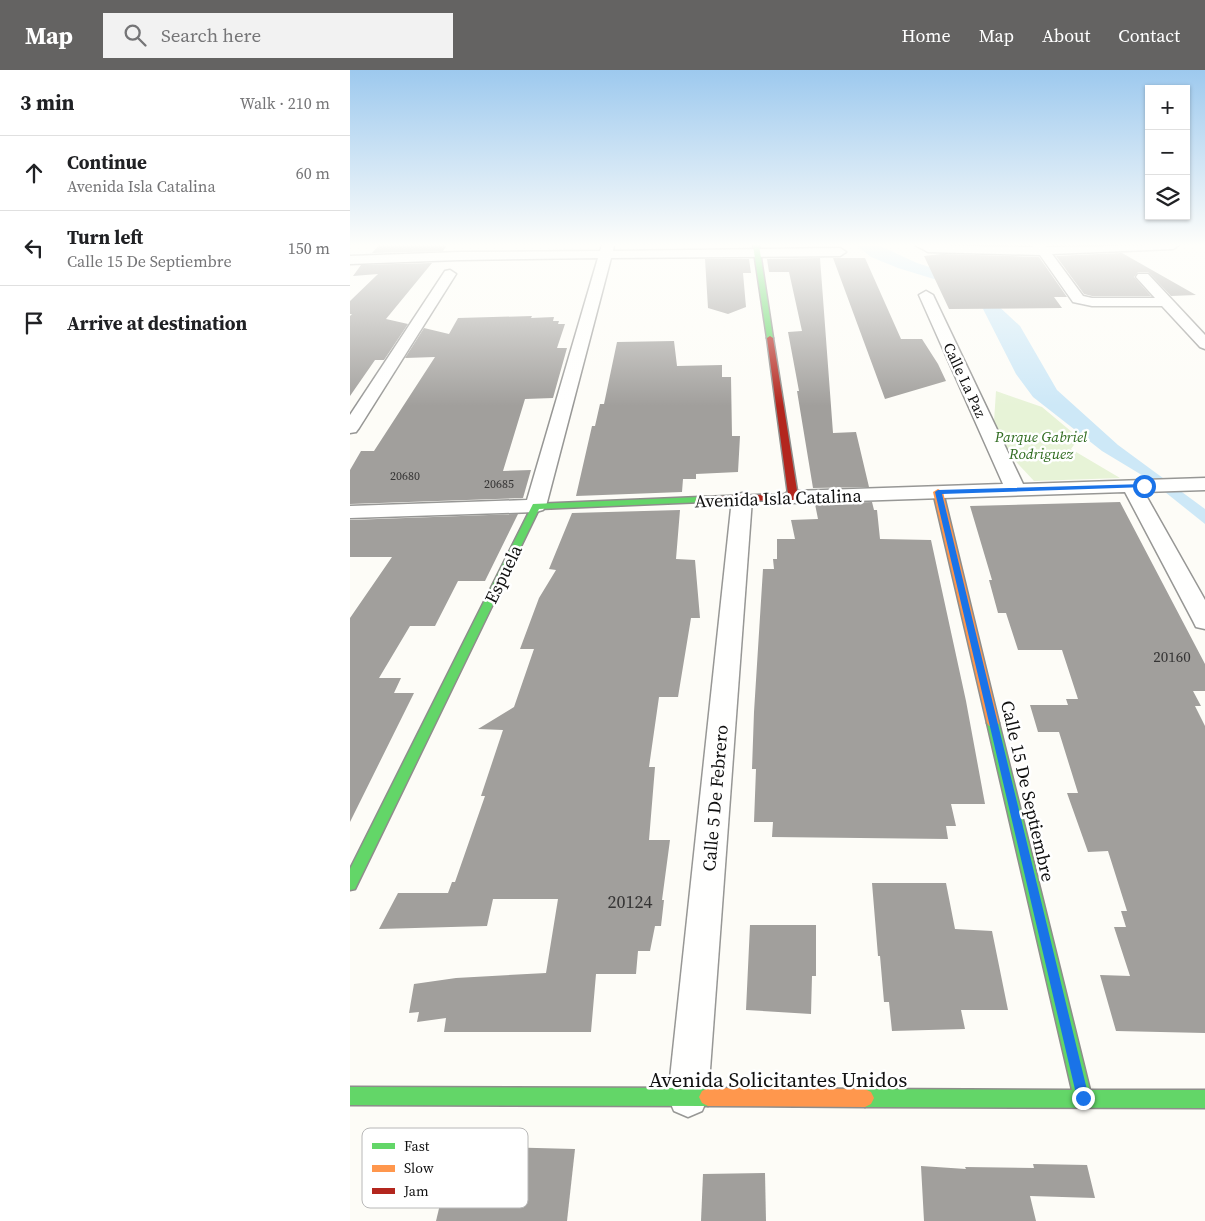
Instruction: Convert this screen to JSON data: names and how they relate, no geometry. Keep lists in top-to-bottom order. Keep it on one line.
{"streets":{"street":["Calle La Paz","Avenida Isla Catalina","Espuela","Calle 15 De Septiembre","Calle 5 De Febrero","Avenida Solicitantes Unidos"]},"crossings":[["Calle La Paz","Avenida Isla Catalina"],["Avenida Isla Catalina","Espuela"],["Avenida Isla Catalina","Calle 15 De Septiembre"],["Avenida Isla Catalina","Calle 5 De Febrero"],["Calle 15 De Septiembre","Avenida Solicitantes Unidos"],["Calle 5 De Febrero","Avenida Solicitantes Unidos"]],"parks":["Parque Gabriel Rodriguez"],"house_numbers":["20680","20685","20160","20124"],"legend":["Fast","Slow","Jam"],"page":{"header":"Map","search":"Search here","nav":["Home","Map","About","Contact"],"heading":["3 min","Walk · 210 m"],"map_buttons":["+","−"],"list":[["Continue","Avenida Isla Catalina","60 m"],["Turn left","Calle 15 De Septiembre","150 m"],"Arrive at destination"]}}
